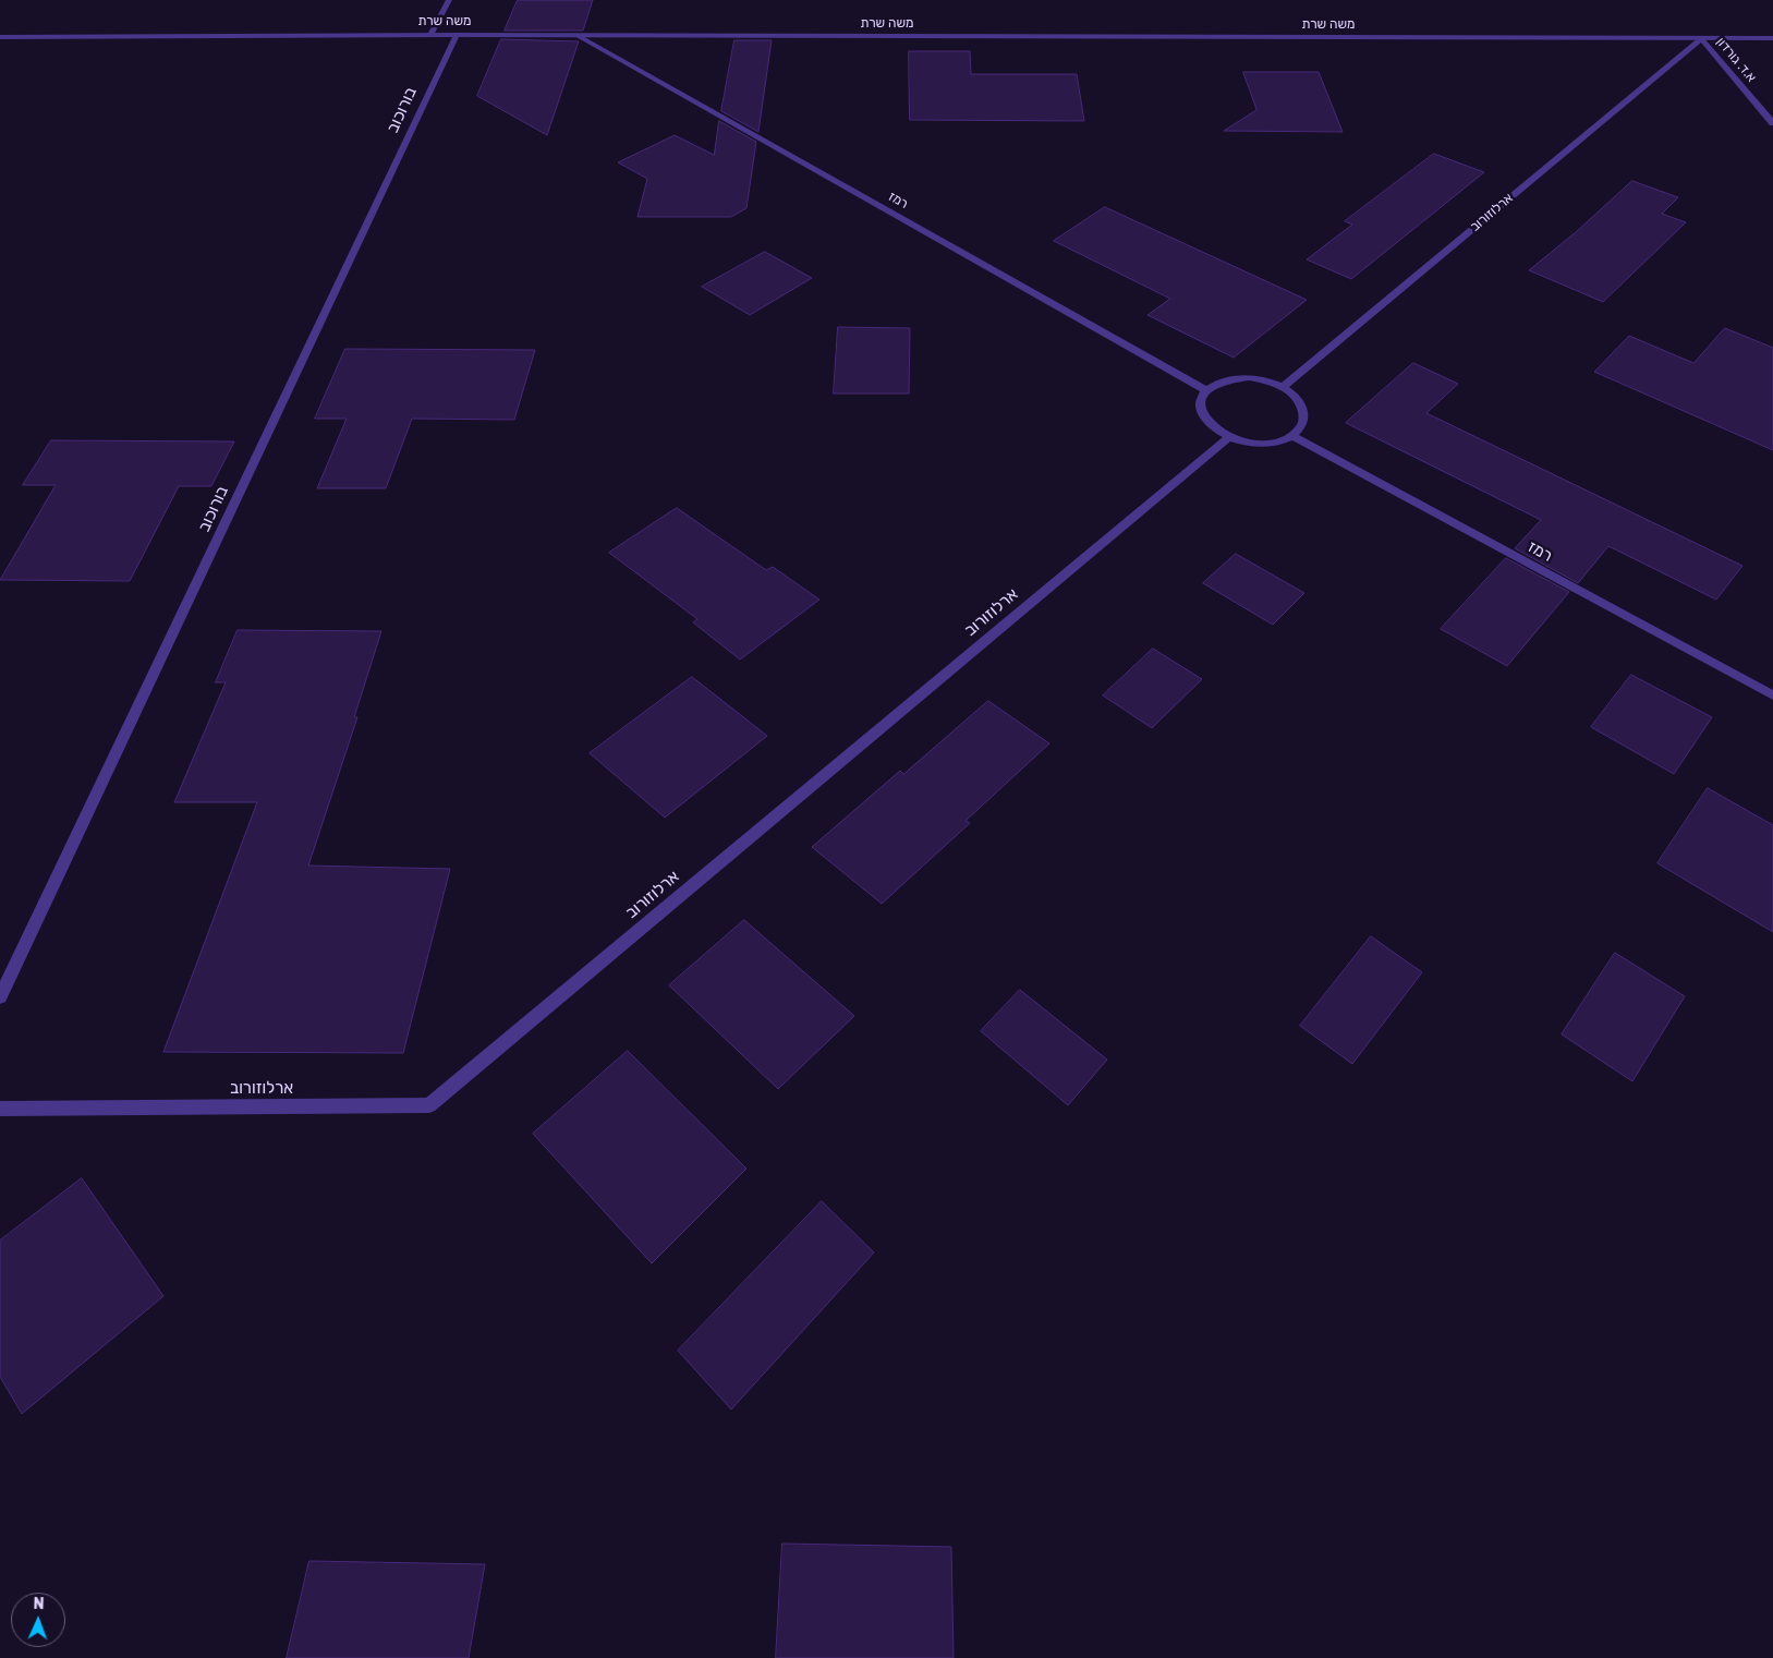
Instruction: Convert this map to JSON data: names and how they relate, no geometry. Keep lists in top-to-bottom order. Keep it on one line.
{"streets":{"street":["משה שרת","א.ד. גורדון","בורוכוב","רמז","ארלוזורוב"]},"crossings":[["משה שרת","א.ד. גורדון"],["משה שרת","בורוכוב"],["משה שרת","רמז"],["משה שרת","ארלוזורוב"],["א.ד. גורדון","ארלוזורוב"],["רמז","ארלוזורוב"]],"north":"top"}
